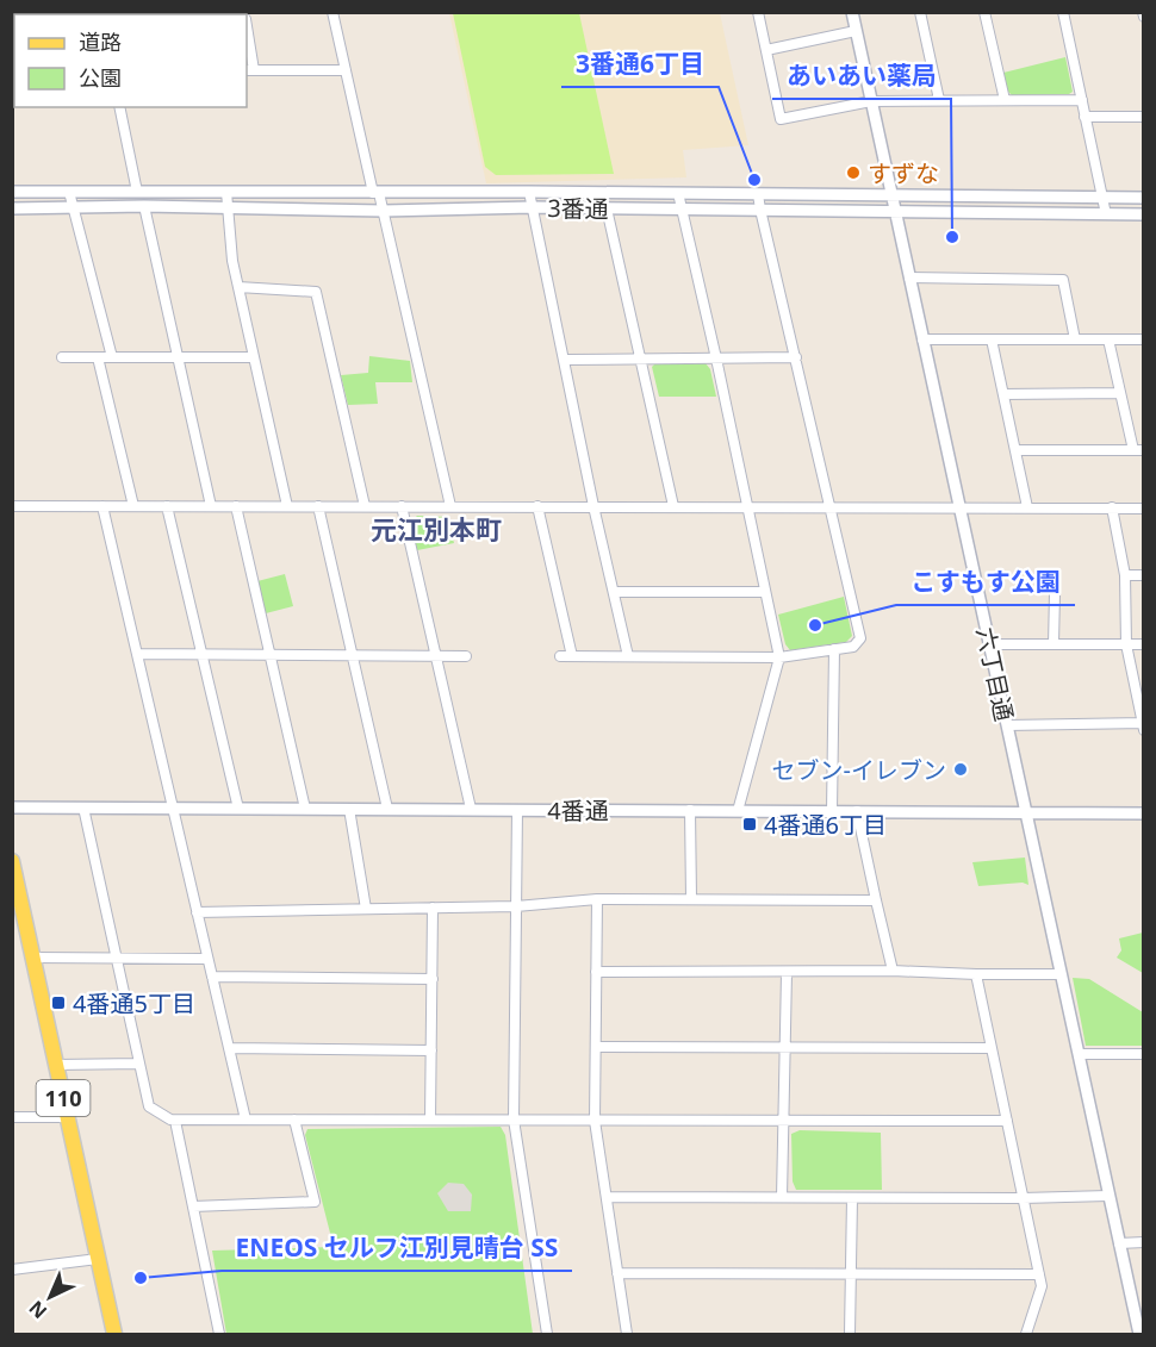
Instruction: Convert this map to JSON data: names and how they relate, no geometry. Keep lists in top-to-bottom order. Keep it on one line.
{"streets":{"main road":["110"],"street":["3番通","六丁目通","4番通"]},"crossings":[["3番通","六丁目通"],["六丁目通","4番通"]],"districts":["元江別本町"],"places":{"other":["すずな","3番通6丁目","あいあい薬局","こすもす公園","セブン-イレブン","ENEOS セルフ江別見晴台 SS"],"transit":["4番通6丁目","4番通5丁目"]},"legend":["道路","公園"],"north":"bottom left"}
